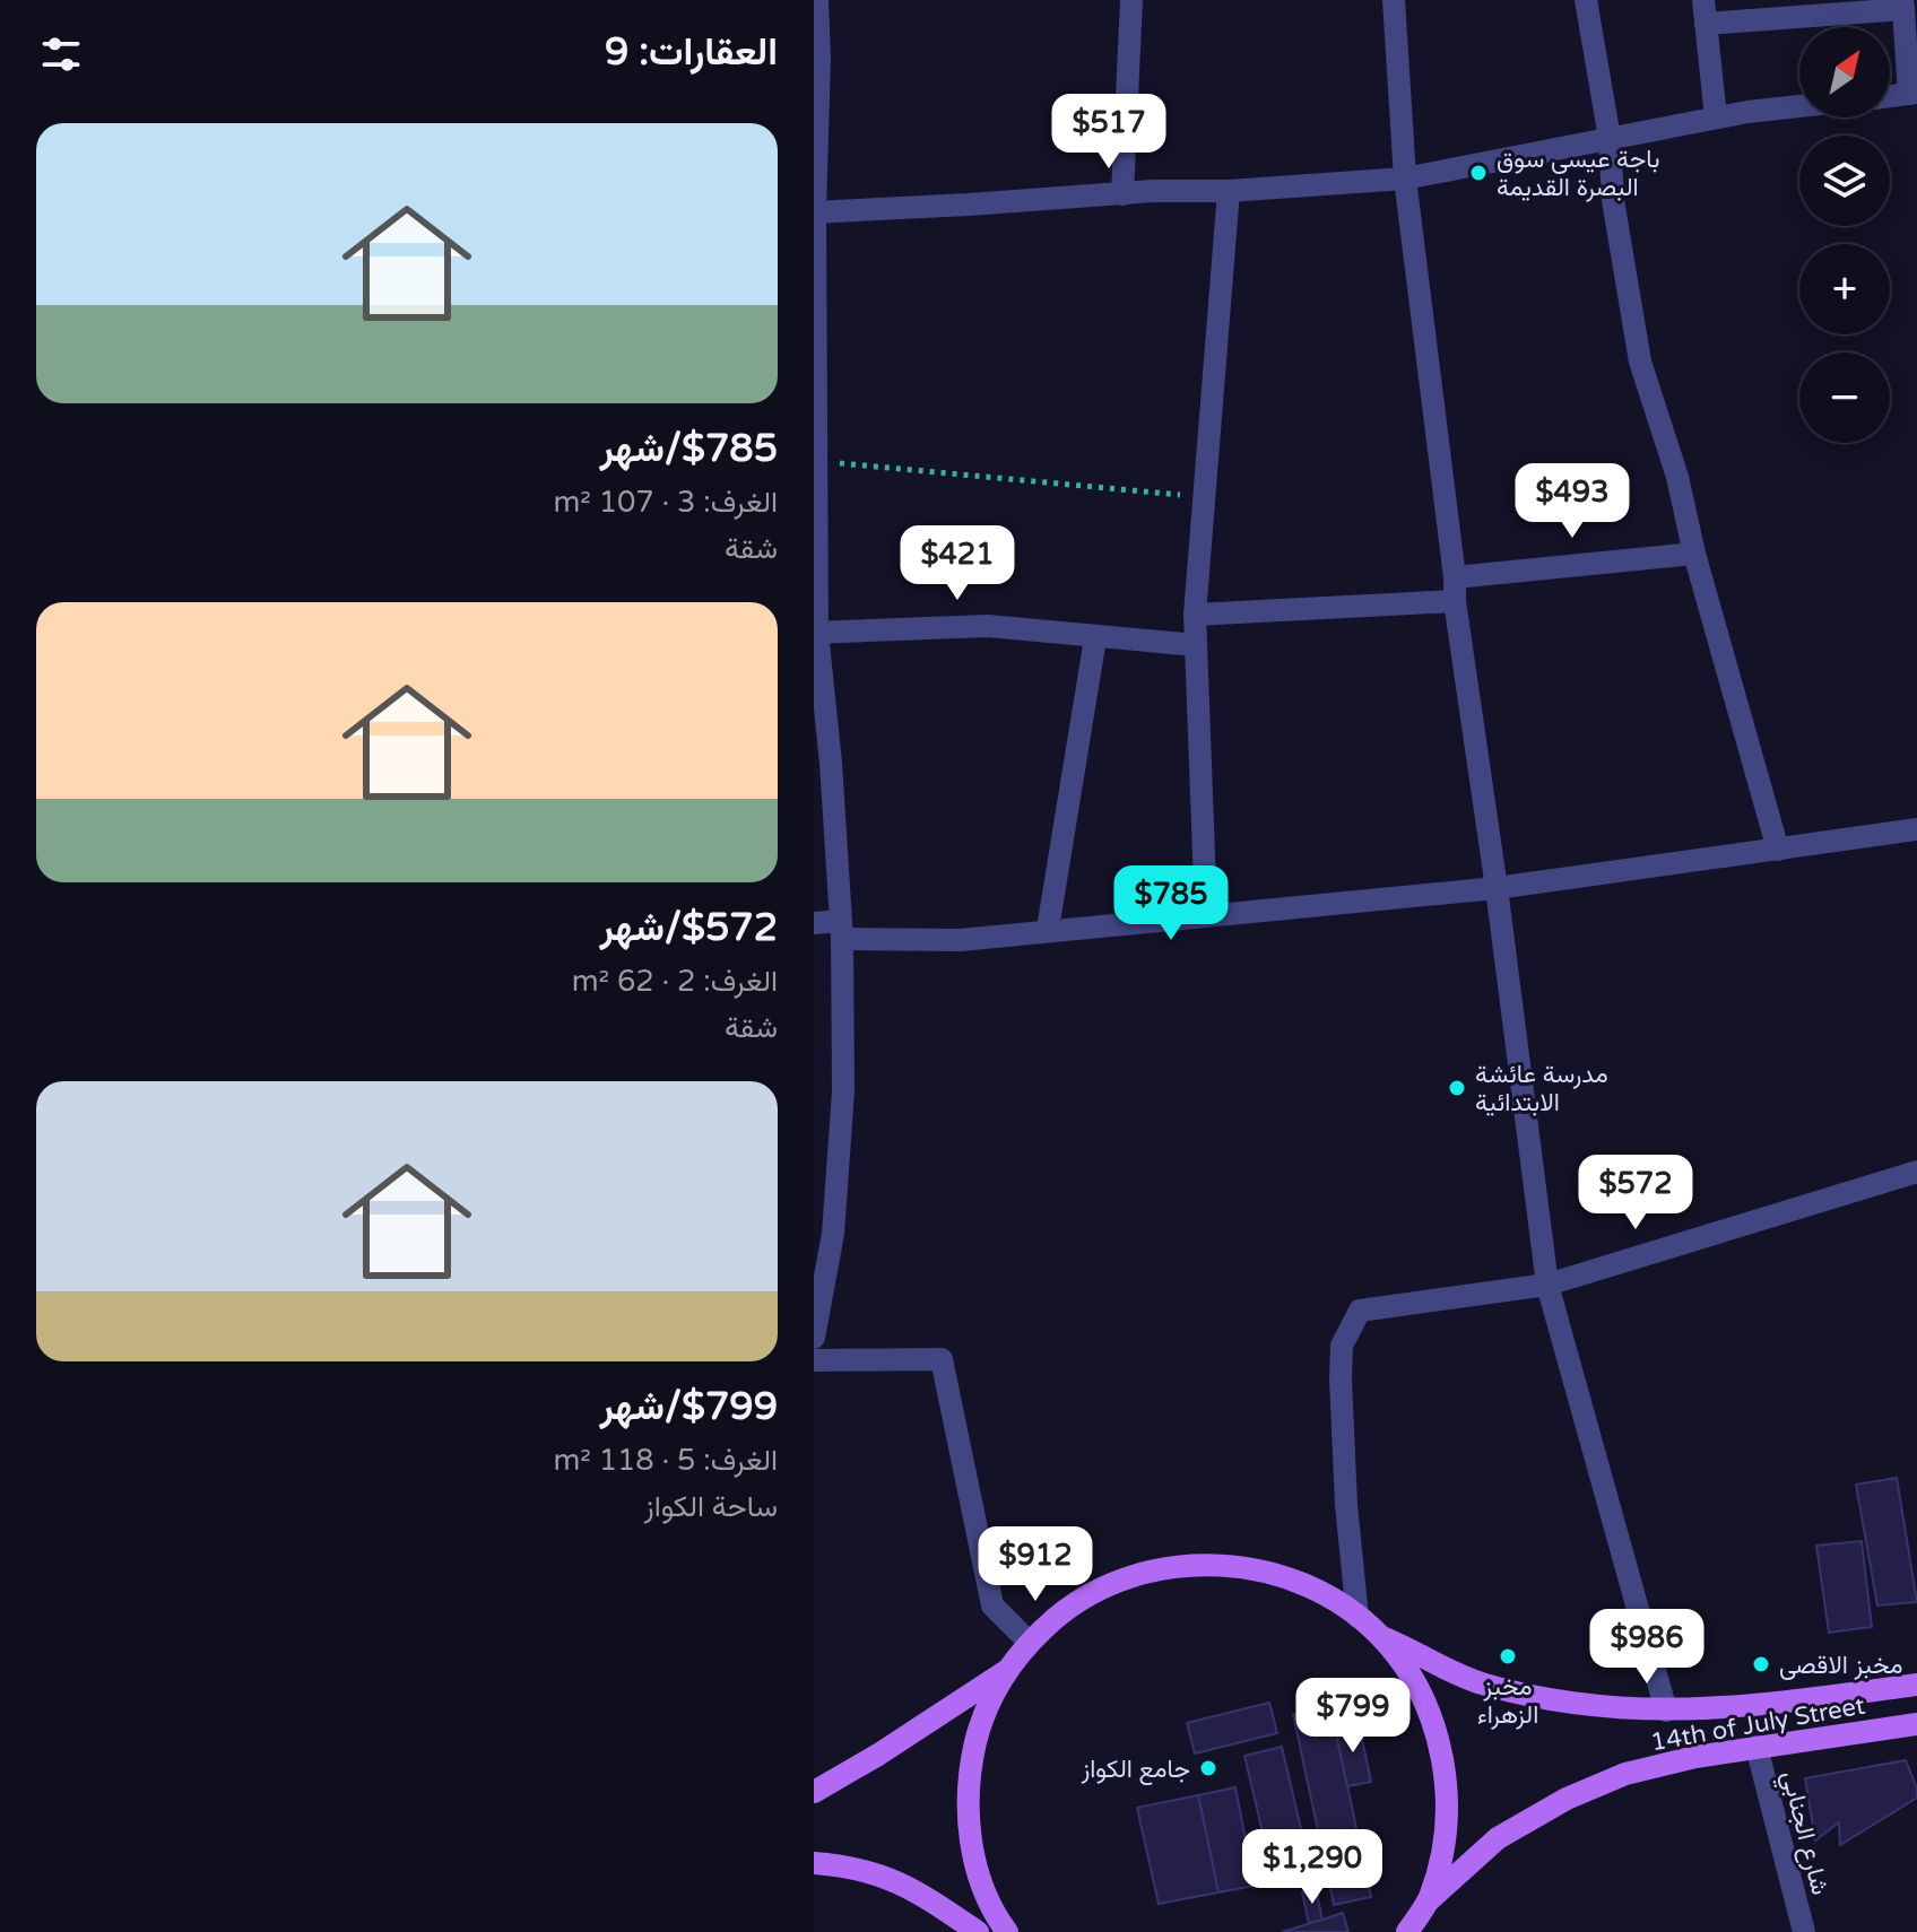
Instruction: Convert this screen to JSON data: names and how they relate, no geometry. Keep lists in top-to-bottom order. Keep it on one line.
{"streets":{"main road":["14th of July Street"],"street":["شارع الجنابي"]},"crossings":[["14th of July Street","شارع الجنابي"]],"places":["باجة عيسى سوق البصرة القديمة","مدرسة عائشة الابتدائية","مخبز الزهراء","مخبز الاقصى","جامع الكواز"],"north":"top right","page":{"heading":"العقارات: 9","map_buttons":["+","−"],"price":["$517","$493","$421","$785","$572","$912","$986","$799","$1,290"],"list":[{"name":"$785/شهر","note":"الغرف: 3 · 107 m² · شقة"},{"name":"$572/شهر","note":"الغرف: 2 · 62 m² · شقة"},{"name":"$799/شهر","note":"الغرف: 5 · 118 m² · ساحة الكواز"}]}}
